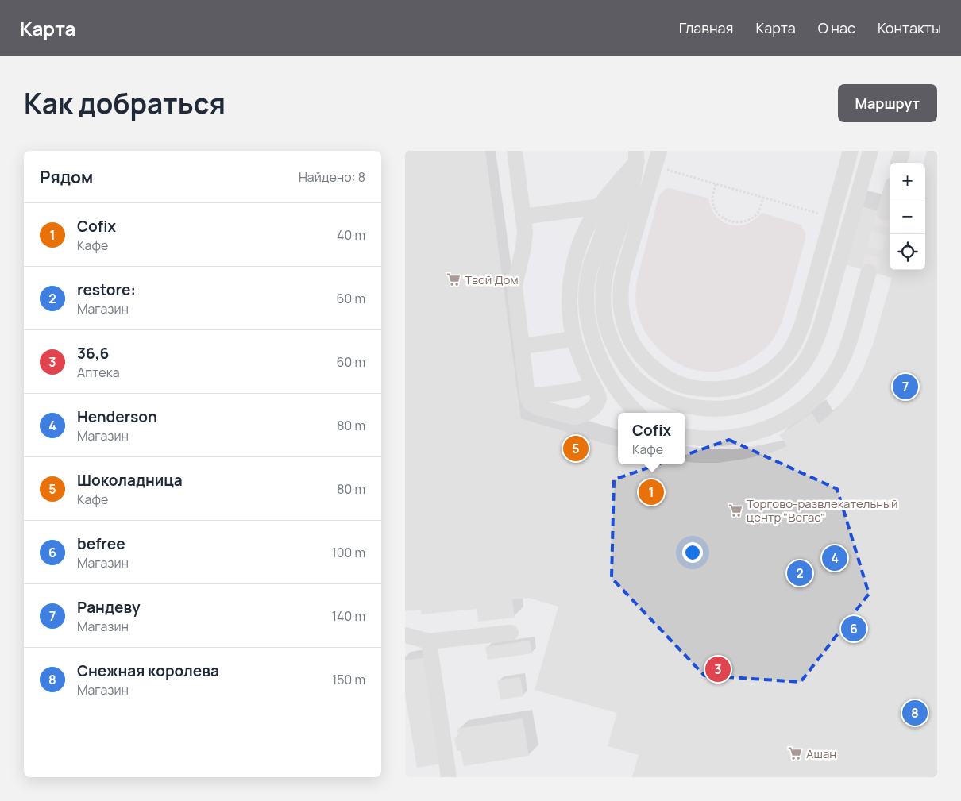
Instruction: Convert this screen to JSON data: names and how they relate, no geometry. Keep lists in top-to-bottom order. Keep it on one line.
{"places":{"supermarket":["Твой Дом","Торгово-развлекательный центр \"Вегас\"","Ашан"]},"page":{"header":"Карта","nav":["Главная","Карта","О нас","Контакты"],"title":"Как добраться","buttons":"Маршрут","heading":["Рядом","Найдено: 8"],"map_buttons":["+","−"],"list":[{"mark":"1","name":"Cofix","note":"Кафе","value":"40 m"},{"mark":"2","name":"restore:","note":"Магазин","value":"60 m"},{"mark":"3","name":"36,6","note":"Аптека","value":"60 m"},{"mark":"4","name":"Henderson","note":"Магазин","value":"80 m"},{"mark":"5","name":"Шоколадница","note":"Кафе","value":"80 m"},{"mark":"6","name":"befree","note":"Магазин","value":"100 m"},{"mark":"7","name":"Рандеву","note":"Магазин","value":"140 m"},{"mark":"8","name":"Снежная королева","note":"Магазин","value":"150 m"}],"pins":["7","5","1","4","2","6","3","8"],"popup":["Cofix","Кафе"]}}
